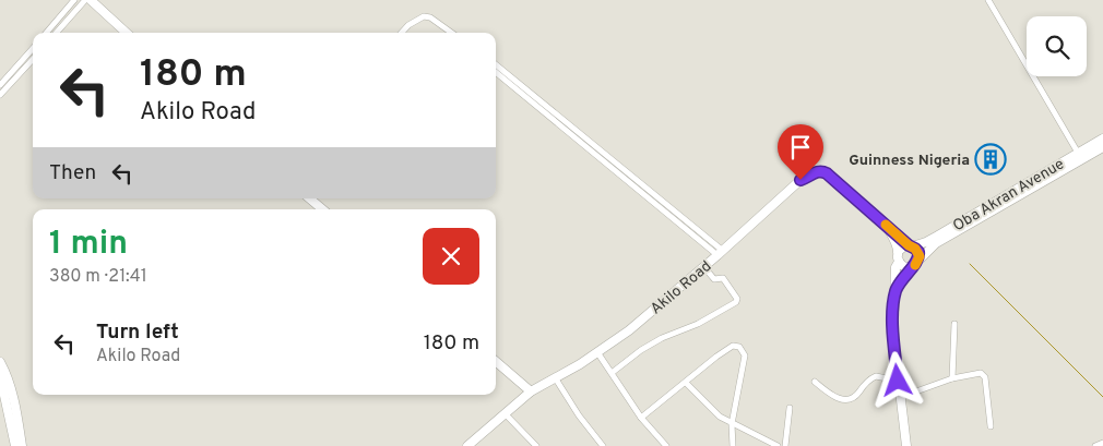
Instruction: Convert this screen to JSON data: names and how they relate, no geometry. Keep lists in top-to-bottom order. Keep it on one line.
{"streets":{"street":["Oba Akran Avenue","Akilo Road"]},"crossings":[["Oba Akran Avenue","Akilo Road"]],"places":{"building":["Guinness Nigeria"]},"page":{"turn":["180 m","Akilo Road"],"then":"Then","heading":["1 min","380 m · 21:41"],"list":[{"name":"Turn left","note":"Akilo Road","value":"180 m"}]}}
